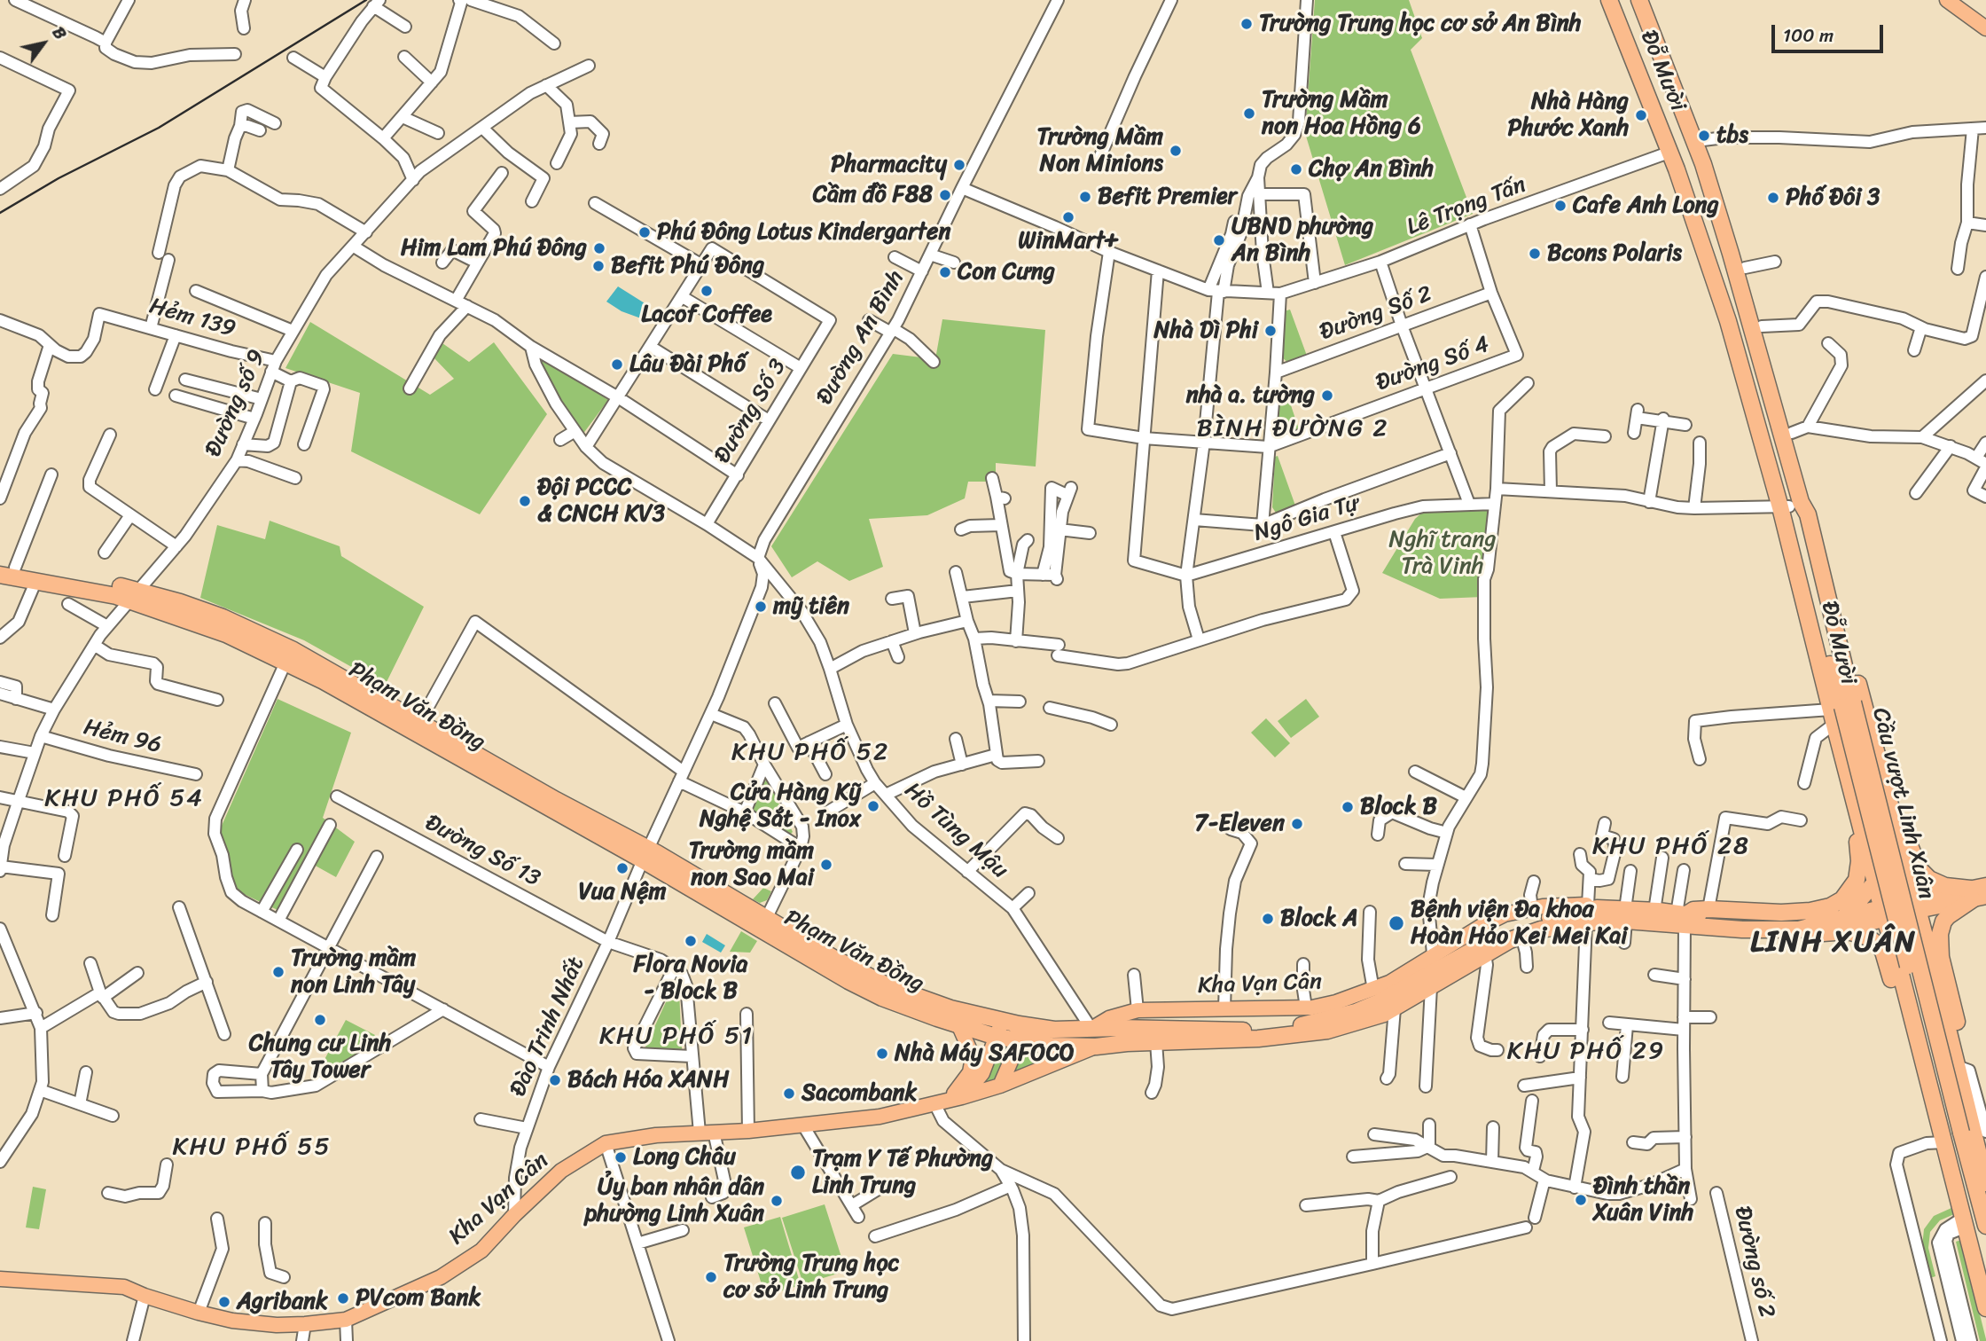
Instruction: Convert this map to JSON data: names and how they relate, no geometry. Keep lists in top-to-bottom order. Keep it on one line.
{"streets":{"highway":["Đỗ Mười","Phạm Văn Đồng","Cầu vượt Linh Xuân"],"main road":["Kha Vạn Cân"],"street":["Lê Trọng Tấn","Đường Số 2","Hẻm 139","Đường An Bình","Đường Số 4","Đường số 9","Đường Số 3","Ngô Gia Tự","Hẻm 96","Hồ Tùng Mậu","Đường Số 13","Đào Trinh Nhất","Đường số 2"]},"crossings":[["Đỗ Mười","Lê Trọng Tấn"],["Đỗ Mười","Phạm Văn Đồng"],["Đỗ Mười","Cầu vượt Linh Xuân"],["Lê Trọng Tấn","Đường An Bình"],["Lê Trọng Tấn","Đường Số 4"],["Đường Số 2","Đường Số 4"],["Hẻm 139","Đường số 9"],["Đường An Bình","Hồ Tùng Mậu"],["Đường An Bình","Đào Trinh Nhất"],["Đường số 9","Phạm Văn Đồng"],["Đường số 9","Hẻm 96"],["Đường Số 3","Hồ Tùng Mậu"],["Phạm Văn Đồng","Hồ Tùng Mậu"],["Phạm Văn Đồng","Kha Vạn Cân"],["Phạm Văn Đồng","Đào Trinh Nhất"],["Hồ Tùng Mậu","Kha Vạn Cân"],["Hồ Tùng Mậu","Đào Trinh Nhất"],["Đường Số 13","Đào Trinh Nhất"],["Kha Vạn Cân","Đào Trinh Nhất"]],"districts":["BÌNH ĐƯỜNG 2","KHU PHỐ 52","KHU PHỐ 54","KHU PHỐ 28","LINH XUÂN","KHU PHỐ 51","KHU PHỐ 29","KHU PHỐ 55"],"parks":["Nghĩ trang Trà Vinh"],"places":["Trường Trung học cơ sở An Bình","Trường Mầm non Hoa Hồng 6","Nhà Hàng Phước Xanh","tbs","Trường Mầm Non Minions","Pharmacity","Chợ An Bình","Cầm đồ F88","Befit Premier","Phố Đôi 3","Cafe Anh Long","WinMart+","Phú Đông Lotus Kindergarten","UBND phường An Bình","Him Lam Phú Đông","Bcons Polaris","Befit Phú Đông","Con Cưng","Lacof Coffee","Nhà Dì Phi","Lâu Đài Phố","nhà a. tường","Đội PCCC & CNCH KV3","mỹ tiên","Cửa Hàng Kỹ Nghệ Sắt - Inox","Block B","7-Eleven","Trường mầm non Sao Mai","Vua Nệm","Block A","Bệnh viện Đa khoa Hoàn Hảo Kei Mei Kai","Flora Novia - Block B","Trường mầm non Linh Tây","Chung cư Linh Tây Tower","Nhà Máy SAFOCO","Bách Hóa XANH","Sacombank","Long Châu","Trạm Y Tế Phường Linh Trung","Đình thần Xuân Vinh","Ủy ban nhân dân phường Linh Xuân","Trường Trung học cơ sở Linh Trung","PVcom Bank","Agribank"],"scale_bar":"100 m","north":"top right"}
